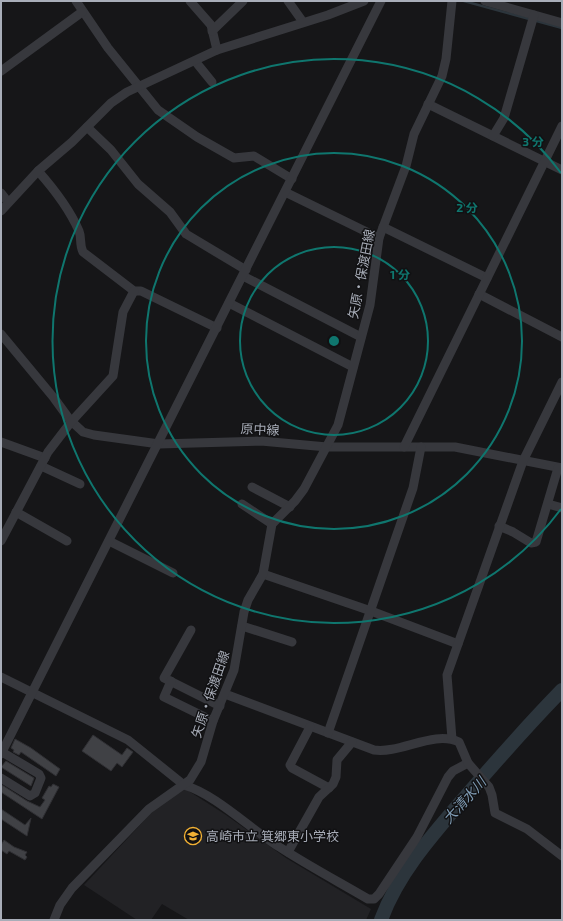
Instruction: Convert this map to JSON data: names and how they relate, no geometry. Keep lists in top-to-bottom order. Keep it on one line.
{"streets":{"street":["矢原・保渡田線","原中線"]},"crossings":[["矢原・保渡田線","原中線"]],"water":["大清水川"],"places":{"school or university":["高崎市立 箕郷東小学校"]},"rings":["3 分","2 分","1 分"]}
